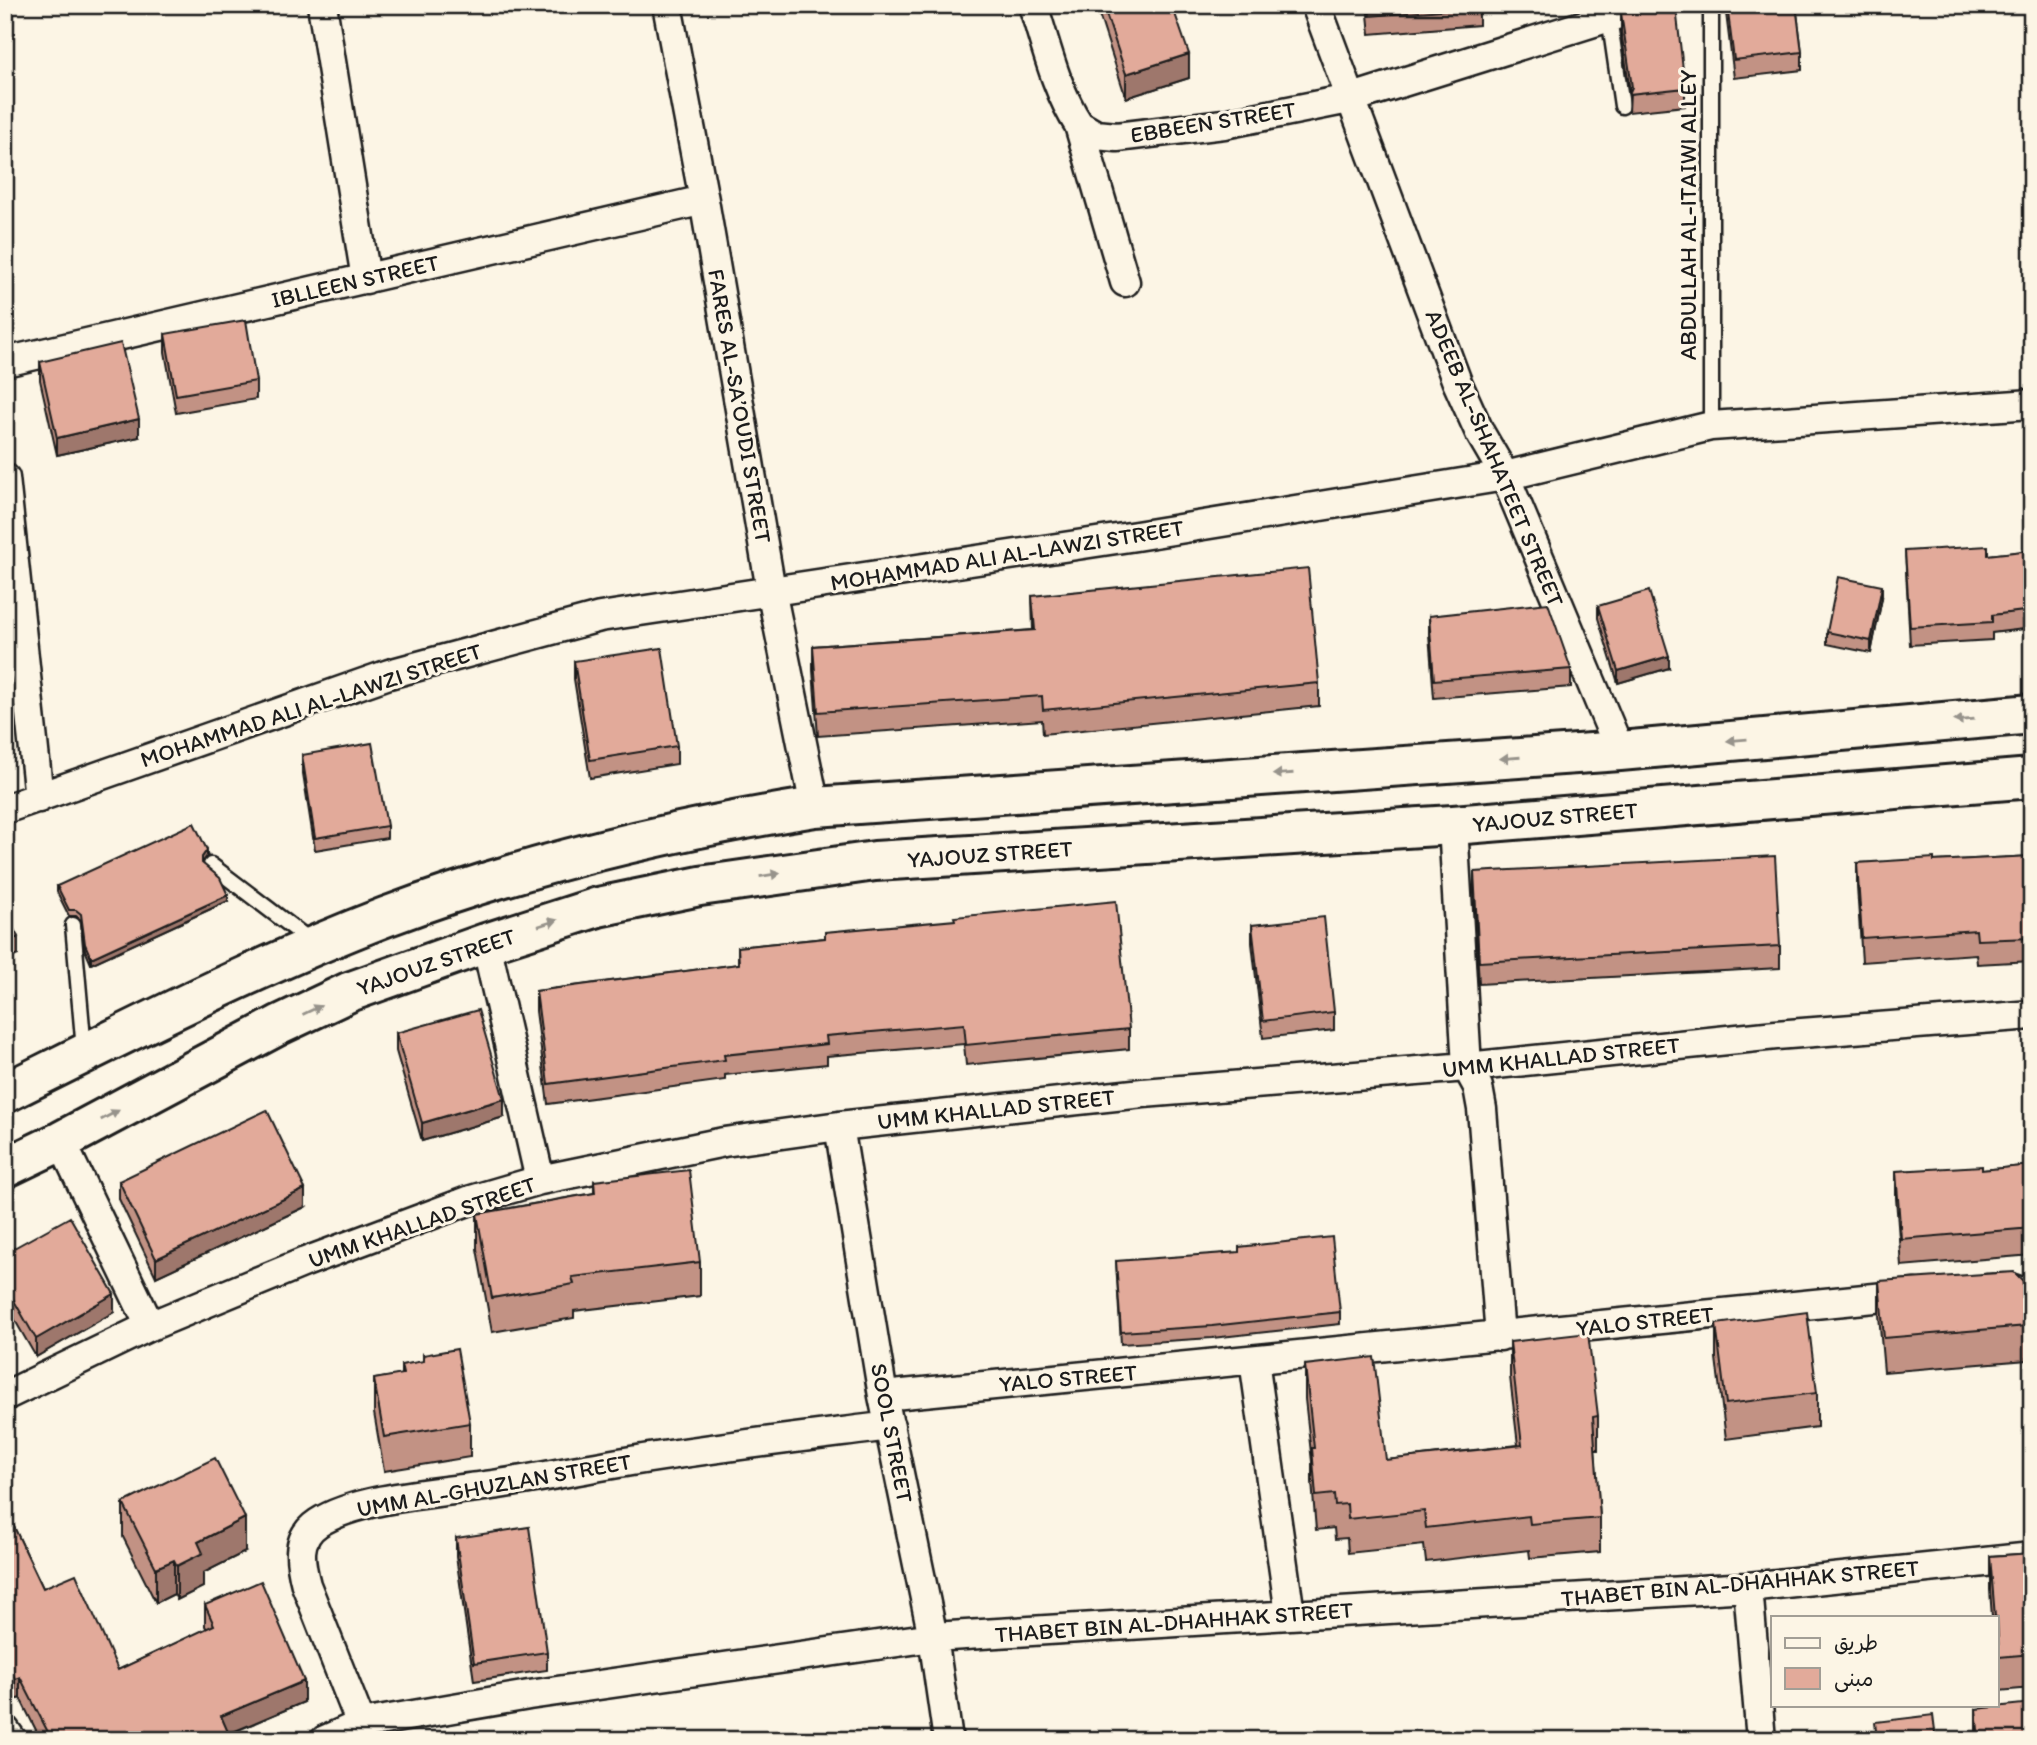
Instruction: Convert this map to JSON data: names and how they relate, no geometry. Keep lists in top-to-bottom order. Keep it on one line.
{"streets":{"main road":["YAJOUZ STREET"],"street":["EBBEEN STREET","IBLLEEN STREET","FARES AL-SA’OUDI STREET","ADEEB AL-SHAHATEET STREET","MOHAMMAD ALI AL-LAWZI STREET","UMM KHALLAD STREET","YALO STREET","SOOL STREET","UMM AL-GHUZLAN STREET","THABET BIN AL-DHAHHAK STREET"],"lane":["ABDULLAH AL-ITAIWI ALLEY"]},"crossings":[["EBBEEN STREET","ADEEB AL-SHAHATEET STREET"],["ABDULLAH AL-ITAIWI ALLEY","MOHAMMAD ALI AL-LAWZI STREET"],["IBLLEEN STREET","FARES AL-SA’OUDI STREET"],["FARES AL-SA’OUDI STREET","MOHAMMAD ALI AL-LAWZI STREET"],["ADEEB AL-SHAHATEET STREET","MOHAMMAD ALI AL-LAWZI STREET"],["UMM KHALLAD STREET","SOOL STREET"],["YALO STREET","SOOL STREET"],["SOOL STREET","UMM AL-GHUZLAN STREET"],["SOOL STREET","THABET BIN AL-DHAHHAK STREET"],["UMM AL-GHUZLAN STREET","THABET BIN AL-DHAHHAK STREET"]],"legend":["طريق","مبنى"]}
